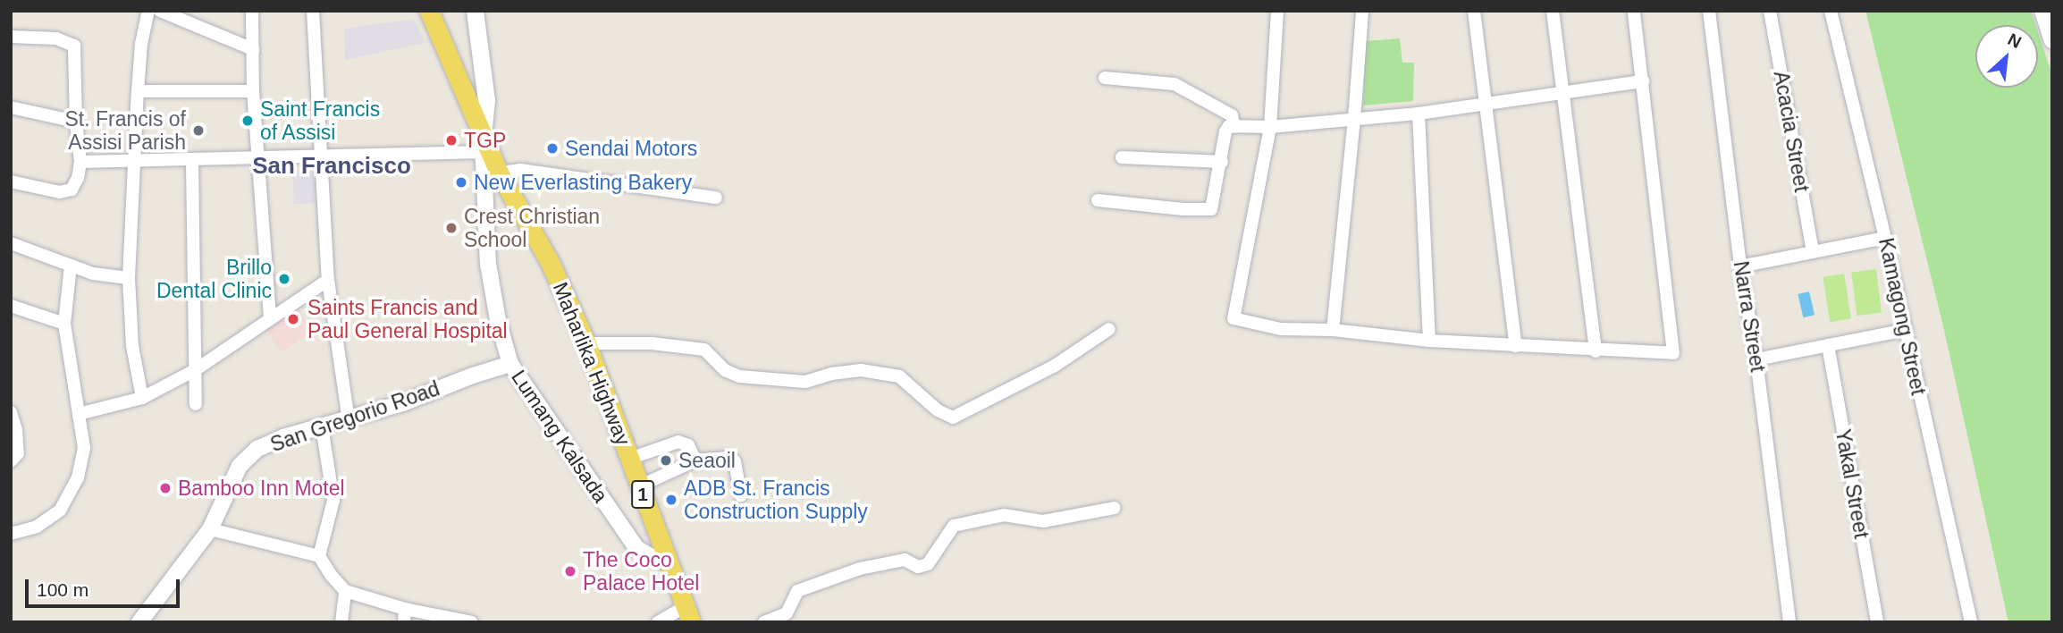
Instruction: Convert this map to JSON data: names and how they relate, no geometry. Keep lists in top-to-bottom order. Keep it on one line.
{"streets":{"main road":["Maharlika Highway","1"],"street":["Acacia Street","Narra Street","Kamagong Street","San Gregorio Road","Lumang Kalsada","Yakal Street"]},"crossings":[["Maharlika Highway","Lumang Kalsada"],["San Gregorio Road","Lumang Kalsada"]],"districts":["San Francisco"],"places":["Saint Francis of Assisi","St. Francis of Assisi Parish","TGP","Sendai Motors","New Everlasting Bakery","Crest Christian School","Brillo Dental Clinic","Saints Francis and Paul General Hospital","Seaoil","Bamboo Inn Motel","ADB St. Francis Construction Supply","The Coco Palace Hotel"],"scale_bar":"100 m","north":"top right"}
